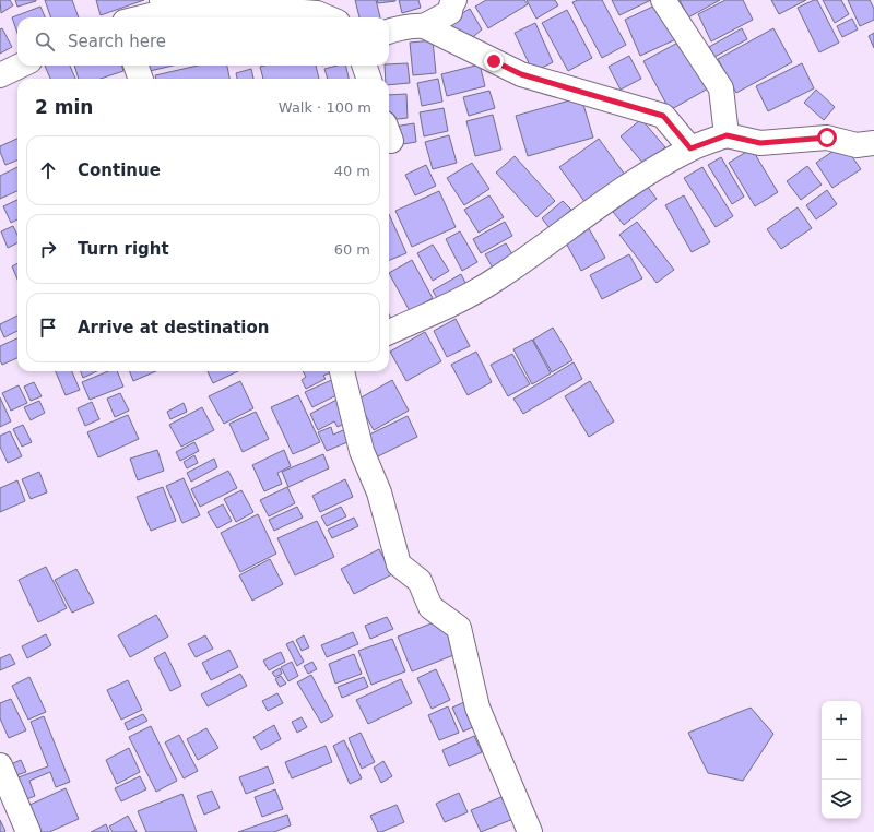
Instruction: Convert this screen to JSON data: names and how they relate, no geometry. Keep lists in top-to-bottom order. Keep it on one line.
{"page":{"search":"Search here","heading":["2 min","Walk · 100 m"],"list":[["Continue","40 m"],["Turn right","60 m"],"Arrive at destination"],"map_buttons":["+","−"]}}
